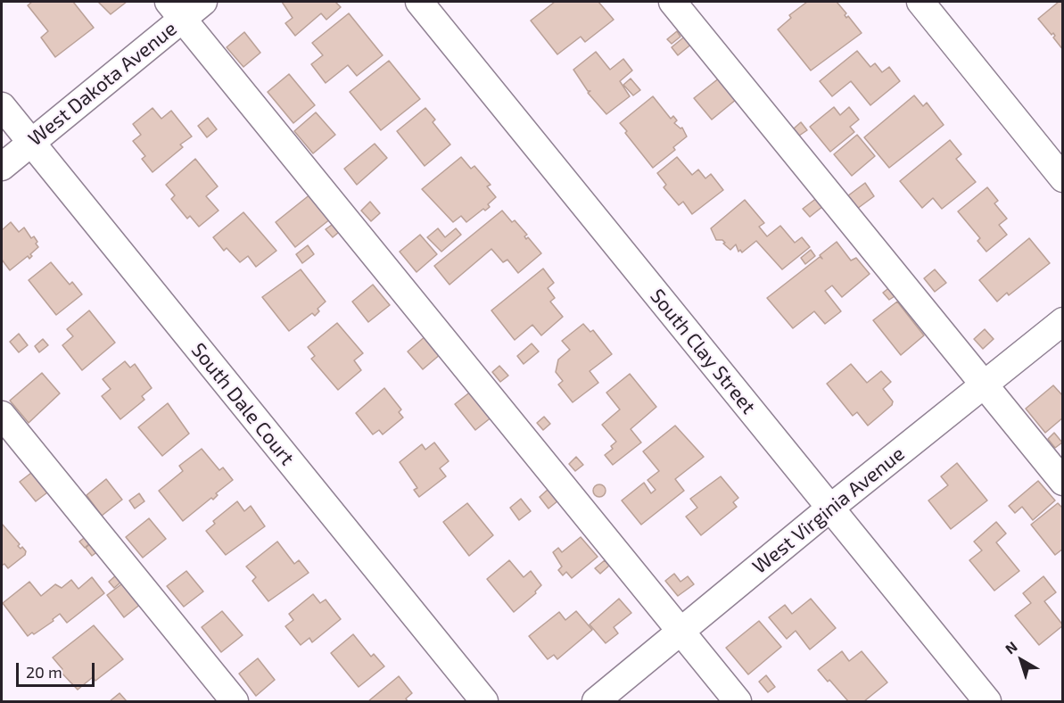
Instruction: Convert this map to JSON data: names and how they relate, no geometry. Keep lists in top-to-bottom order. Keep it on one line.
{"streets":{"street":["West Dakota Avenue","South Clay Street","South Dale Court","West Virginia Avenue"]},"crossings":[["West Dakota Avenue","South Dale Court"],["South Clay Street","West Virginia Avenue"]],"scale_bar":"20 m","north":"top left"}
